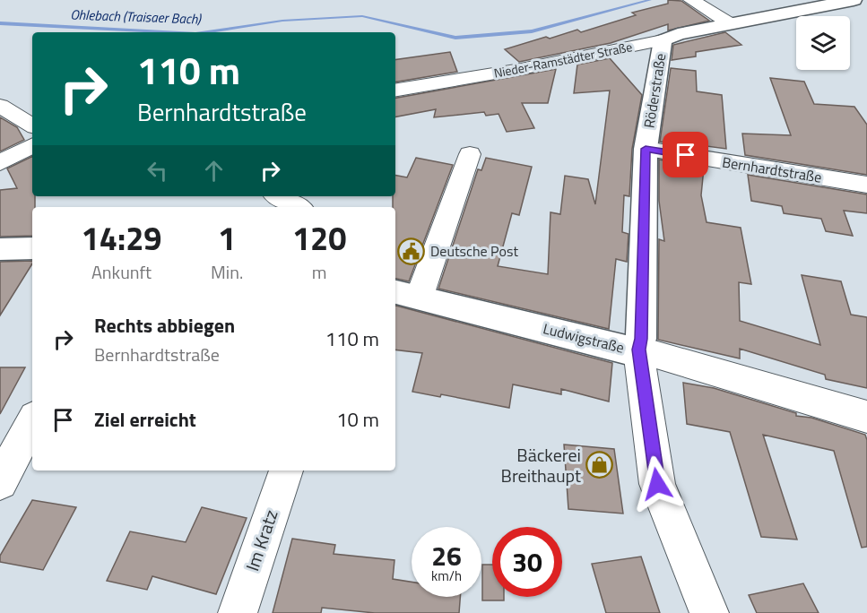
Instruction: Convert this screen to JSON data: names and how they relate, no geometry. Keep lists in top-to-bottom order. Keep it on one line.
{"streets":{"street":["Nieder-Ramstädter Straße","Röderstraße","Bernhardtstraße","Ludwigstraße","Im Kratz"]},"crossings":[["Nieder-Ramstädter Straße","Röderstraße"],["Röderstraße","Bernhardtstraße"],["Röderstraße","Ludwigstraße"]],"water":["Ohlebach (Traisaer Bach)"],"places":{"public building":["Deutsche Post"],"shop":["Bäckerei Breithaupt"]},"page":{"turn":["110 m","Bernhardtstraße"],"eta":["14:29","Ankunft","1","Min.","120","m"],"list":[{"name":"Rechts abbiegen","note":"Bernhardtstraße","value":"110 m"},{"name":"Ziel erreicht","value":"10 m"}],"speed":"26 km/h","limit":"30"}}
